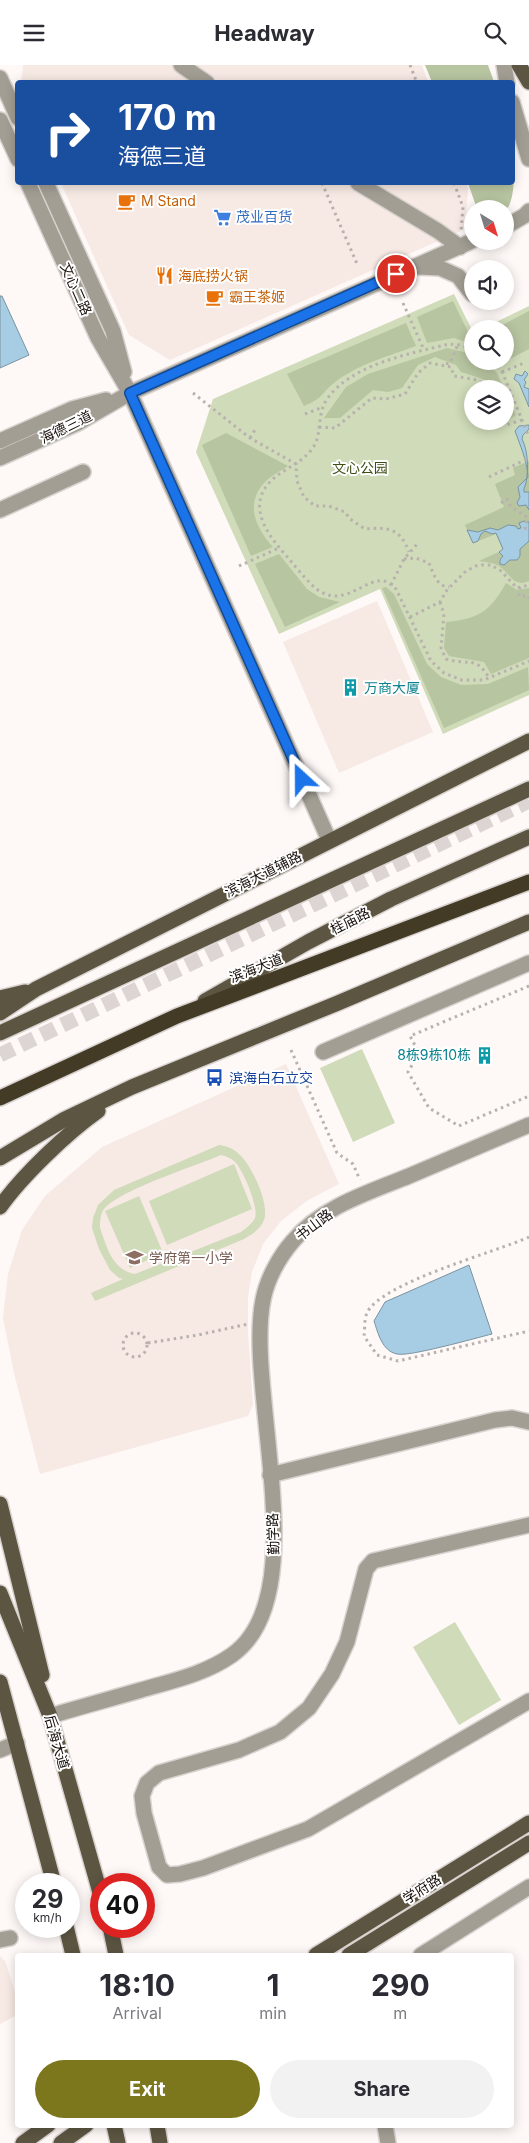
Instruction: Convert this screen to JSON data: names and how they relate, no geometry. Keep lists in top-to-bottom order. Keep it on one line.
{"streets":{"highway":["滨海大道"],"main road":["滨海大道辅路","桂庙路","后海大道","学府路"],"street":["文心二路","海德三道","书山路","勤学路"]},"crossings":[["文心二路","海德三道"],["文心二路","滨海大道辅路"],["桂庙路","滨海大道"],["书山路","勤学路"],["勤学路","后海大道"]],"parks":["文心公园"],"places":{"cafe":["M Stand","霸王茶姬"],"supermarket":["茂业百货"],"restaurant":["海底捞火锅"],"building":["万商大厦","8栋9栋10栋"],"bus stop":["滨海白石立交"],"school or university":["学府第一小学"]},"north":"bottom right","page":{"header":"Headway","turn":["170 m","海德三道"],"speed":"29 km/h","limit":"40","eta":["18:10","Arrival","1","min","290","m"],"buttons":["Exit","Share"]}}
